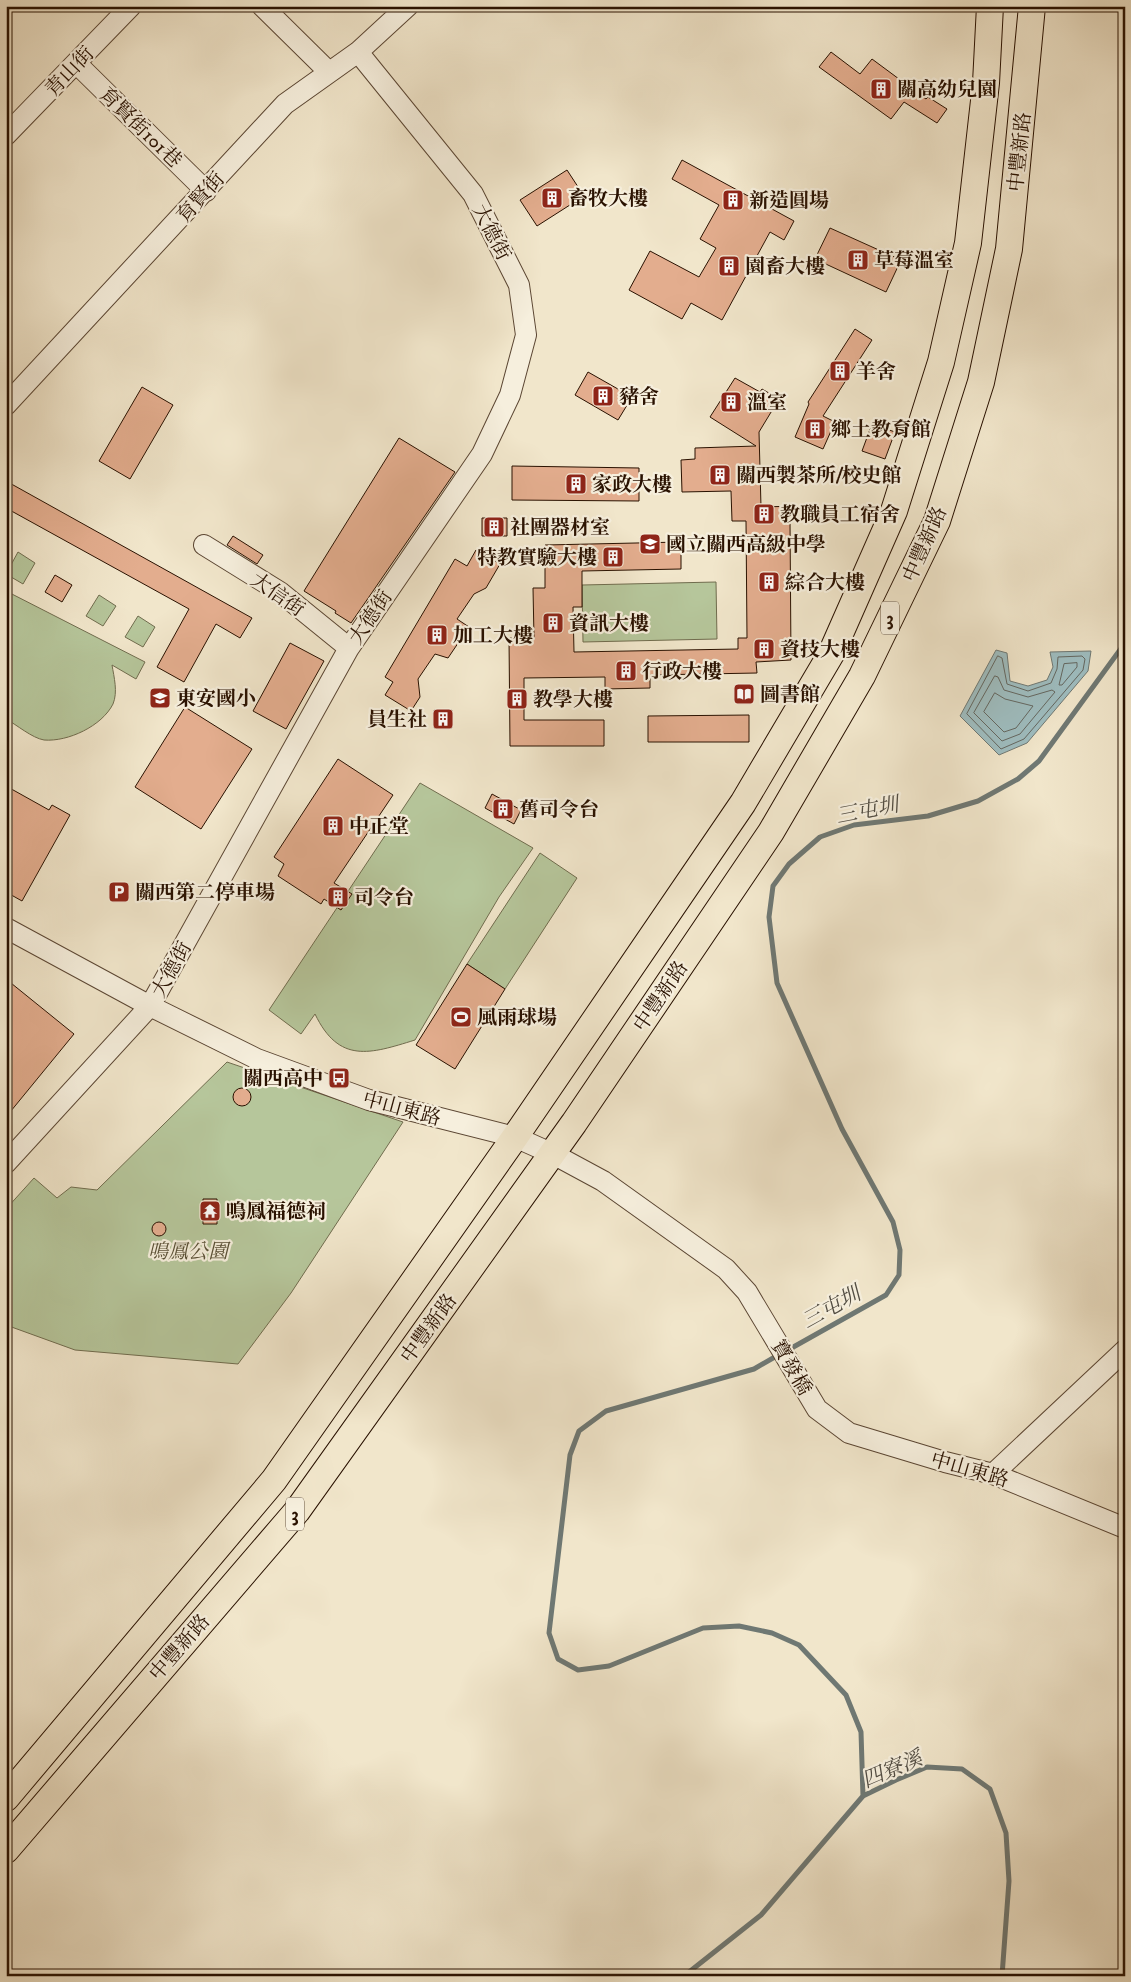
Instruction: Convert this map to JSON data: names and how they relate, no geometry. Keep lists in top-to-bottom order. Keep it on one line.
{"streets":{"main road":["中豐新路","3"],"street":["青山街","育賢街101巷","育賢街","大德街","大信街","中山東路","寶發橋"]},"crossings":[["青山街","育賢街101巷"],["育賢街101巷","育賢街"],["中豐新路","中山東路"],["育賢街","大德街"],["大德街","大信街"],["大德街","中山東路"],["中山東路","寶發橋"]],"water":["三屯圳","四寮溪"],"parks":["鳴鳳公園"],"places":{"building":["關高幼兒園","畜牧大樓","新造圓場","草莓溫室","園畜大樓","羊舍","豬舍","溫室","鄉土教育館","關西製茶所/校史館","家政大樓","教職員工宿舍","社團器材室","特教實驗大樓","綜合大樓","資訊大樓","加工大樓","資技大樓","行政大樓","教學大樓","員生社","舊司令台","中正堂","司令台"],"school or university":["國立關西高級中學","東安國小"],"library":["圖書館"],"parking":["關西第二停車場"],"sports":["風雨球場"],"bus stop":["關西高中"],"temple":["鳴鳳福德祠"]}}
